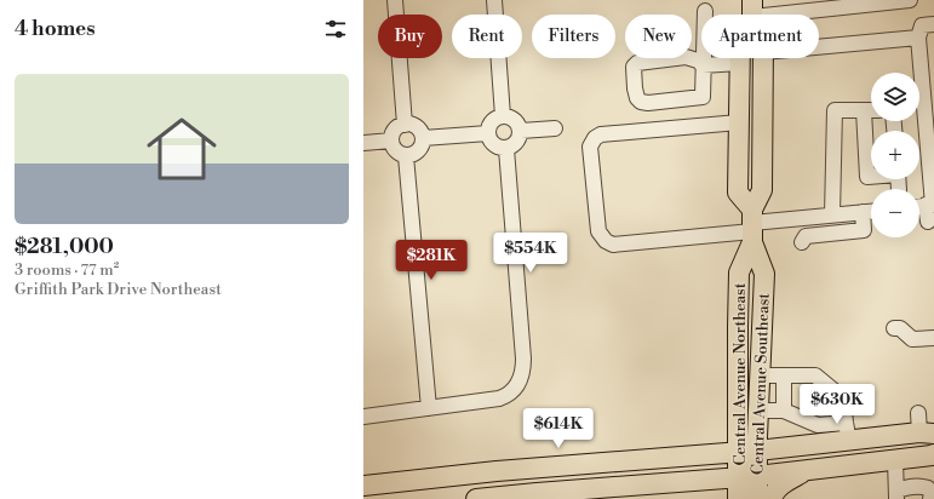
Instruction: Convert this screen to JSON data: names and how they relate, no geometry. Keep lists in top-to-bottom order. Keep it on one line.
{"streets":{"main road":["Central Avenue Northeast","Central Avenue Southeast"]},"crossings":[["Central Avenue Northeast","Central Avenue Southeast"]],"page":{"heading":"4 homes","chip":["Buy","Rent","Filters","New","Apartment"],"list":[{"name":"$281,000","note":"3 rooms · 77 m² · Griffith Park Drive Northeast"}],"map_buttons":["+","−"],"price":["$554K","$281K","$630K","$614K"]}}
